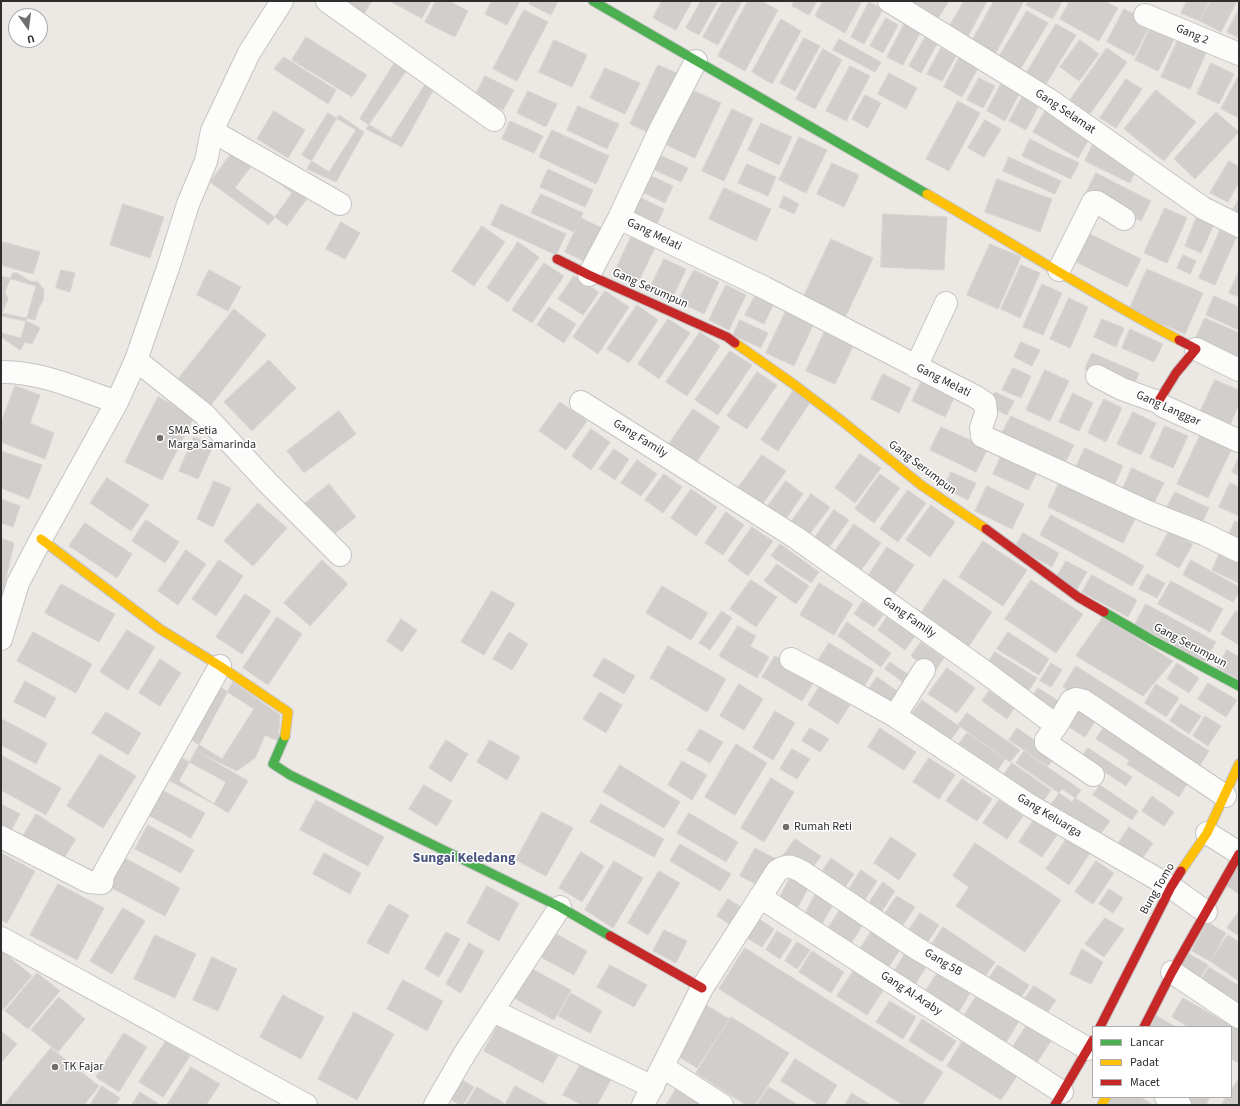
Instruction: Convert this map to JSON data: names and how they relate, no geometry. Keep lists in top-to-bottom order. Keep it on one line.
{"streets":{"street":["Gang 2","Gang Selamat","Gang Melati","Gang Serumpun","Gang Langgar","Gang Family","Gang Keluarga","Bung Tomo","Gang 5B","Gang Al-Araby"]},"crossings":[["Gang Keluarga","Bung Tomo"],["Gang 5B","Gang Al-Araby"]],"districts":["Sungai Keledang"],"places":["SMA Setia Marga Samarinda","Rumah Reti","TK Fajar"],"legend":["Lancar","Padat","Macet"],"north":"bottom"}
